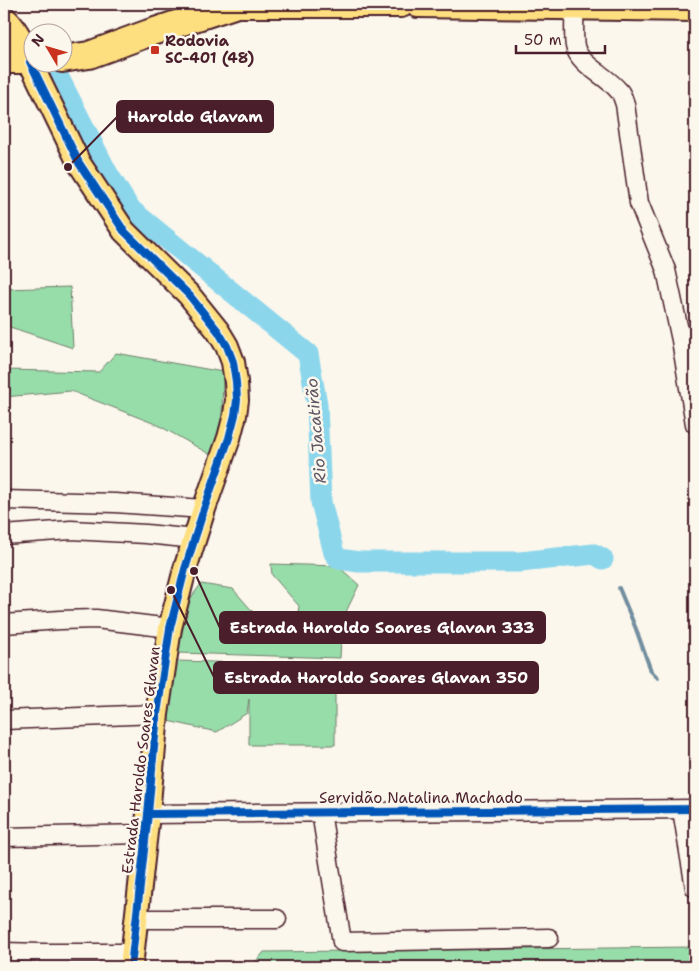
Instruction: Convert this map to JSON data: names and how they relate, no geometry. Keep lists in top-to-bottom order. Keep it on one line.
{"streets":{"main road":["Estrada Haroldo Soares Glavan"],"street":["Servidão Natalina Machado"]},"crossings":[["Estrada Haroldo Soares Glavan","Servidão Natalina Machado"]],"water":["Rio Jacatirão"],"places":{"transit":["Rodovia SC-401 (48)"],"other":["Haroldo Glavam","Estrada Haroldo Soares Glavan 333","Estrada Haroldo Soares Glavan 350"]},"scale_bar":"50 m","north":"top left"}
